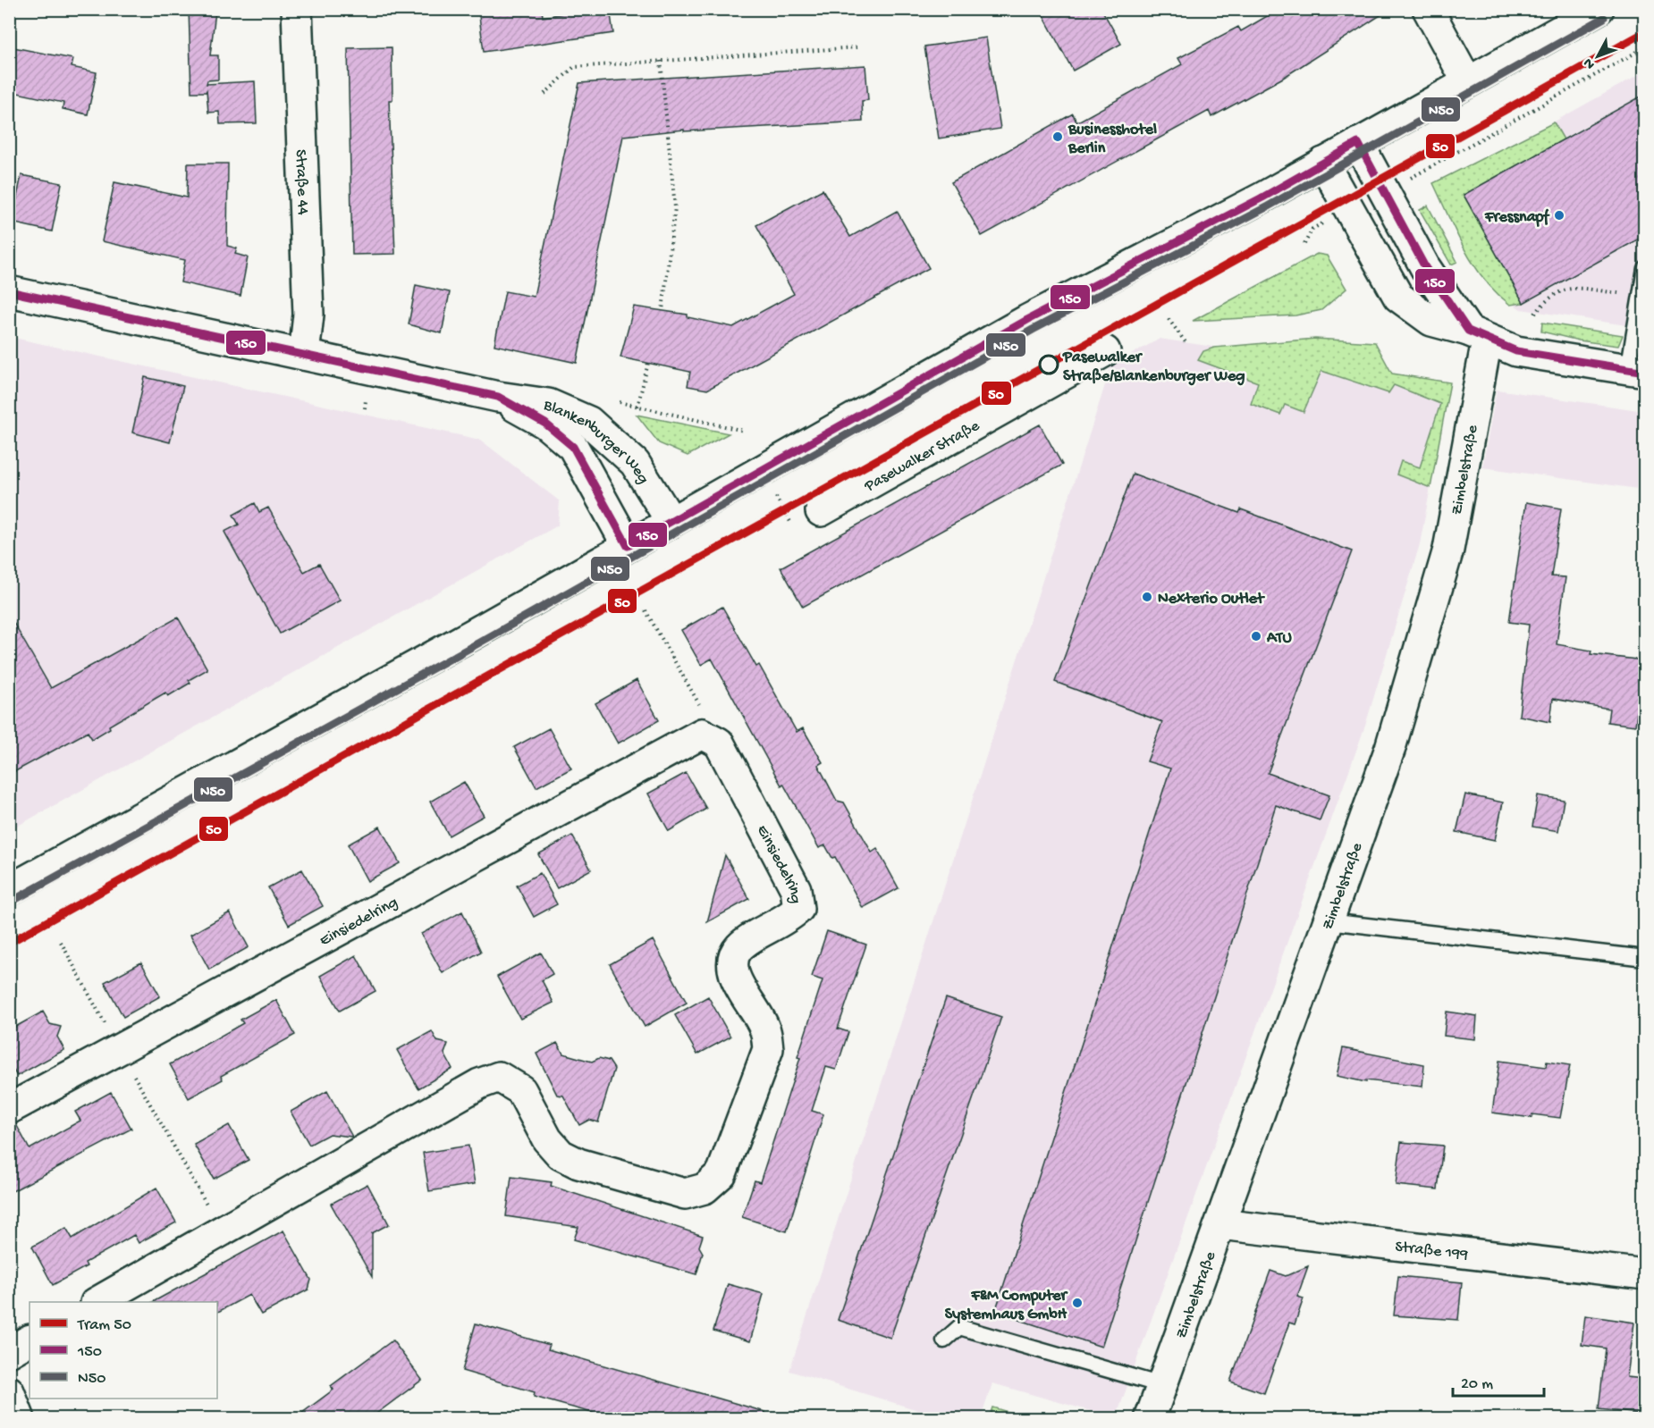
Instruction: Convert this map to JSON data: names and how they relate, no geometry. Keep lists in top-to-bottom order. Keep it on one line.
{"streets":{"street":["Straße 44","Blankenburger Weg","Pasewalker Straße","Zimbelstraße","Einsiedelring","Straße 199"]},"crossings":[["Straße 44","Blankenburger Weg"],["Zimbelstraße","Straße 199"]],"places":["Businesshotel Berlin","Fressnapf","Pasewalker Straße/Blankenburger Weg","Nexterio Outlet","ATU","F&M Computer Systemhaus GmbH"],"lines":["transit line N50","tram line 50","transit line 150"],"legend":["Tram 50","150","N50"],"scale_bar":"20 m","north":"bottom left"}
